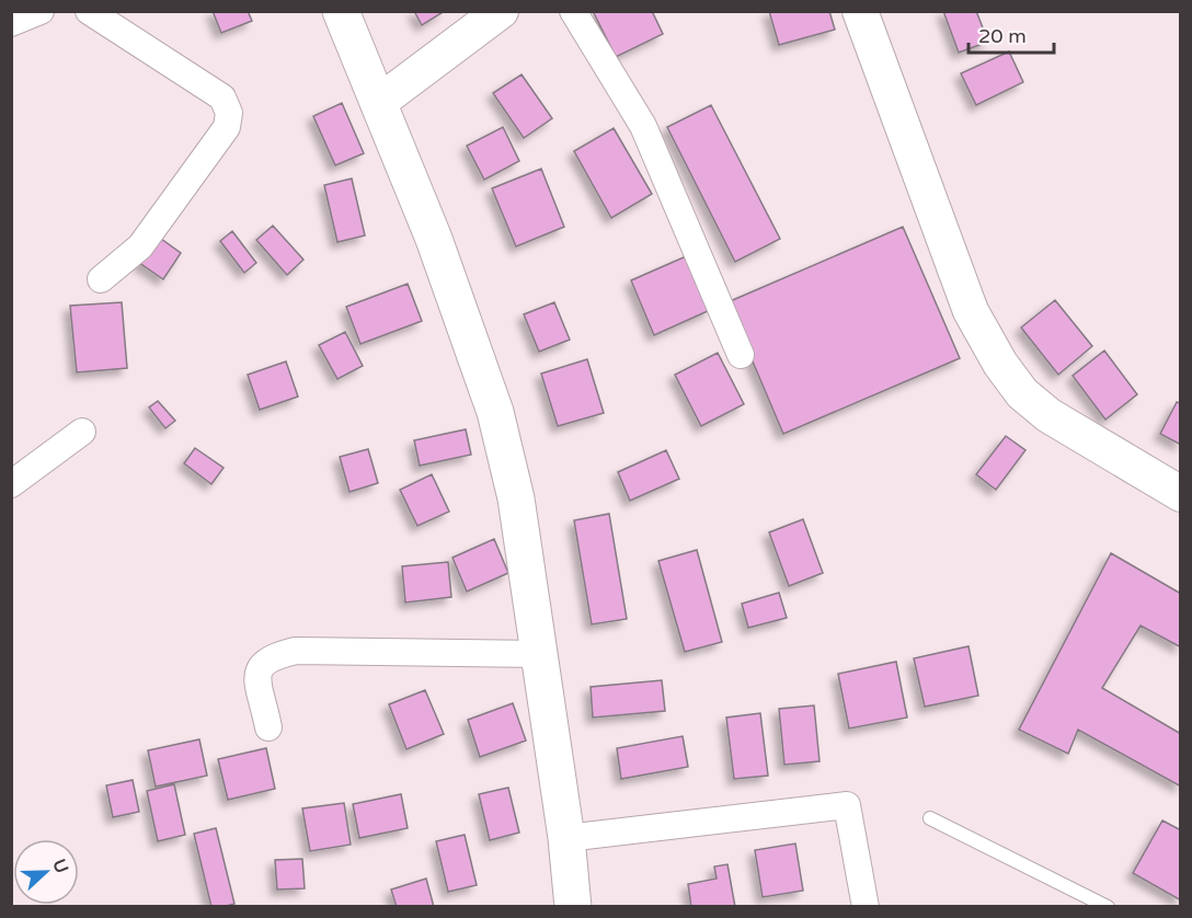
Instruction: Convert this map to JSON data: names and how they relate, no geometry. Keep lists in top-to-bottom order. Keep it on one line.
{"scale_bar":"20 m","north":"right"}
